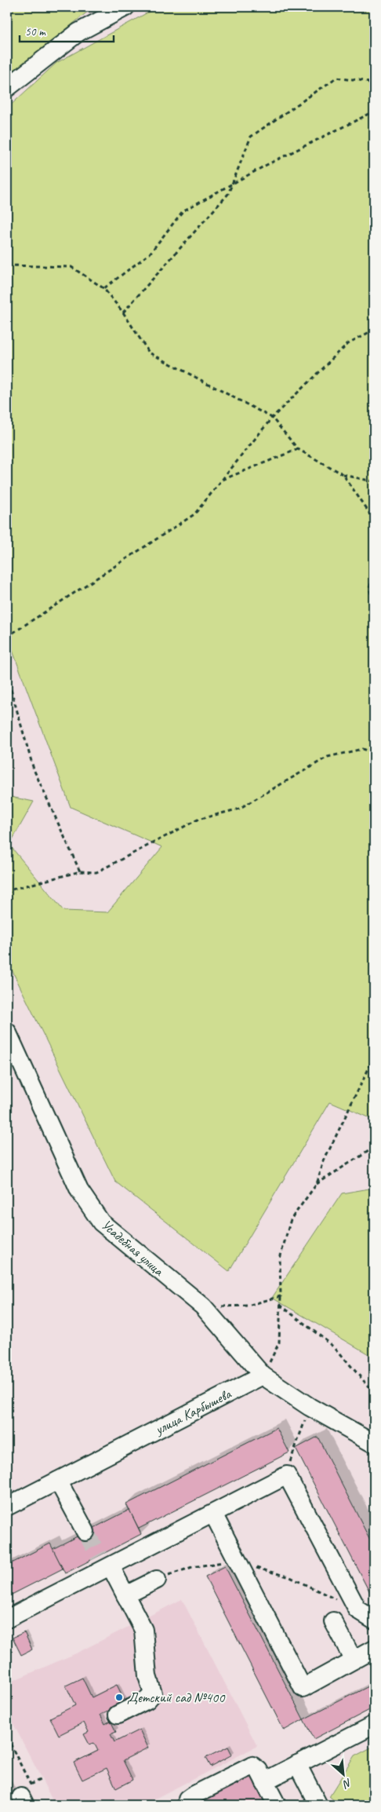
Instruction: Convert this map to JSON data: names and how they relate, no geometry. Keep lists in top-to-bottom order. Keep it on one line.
{"streets":{"street":["Усадебная улица","улица Карбышева"]},"crossings":[["Усадебная улица","улица Карбышева"]],"places":["Детский сад №400"],"scale_bar":"50 m","north":"bottom right"}
